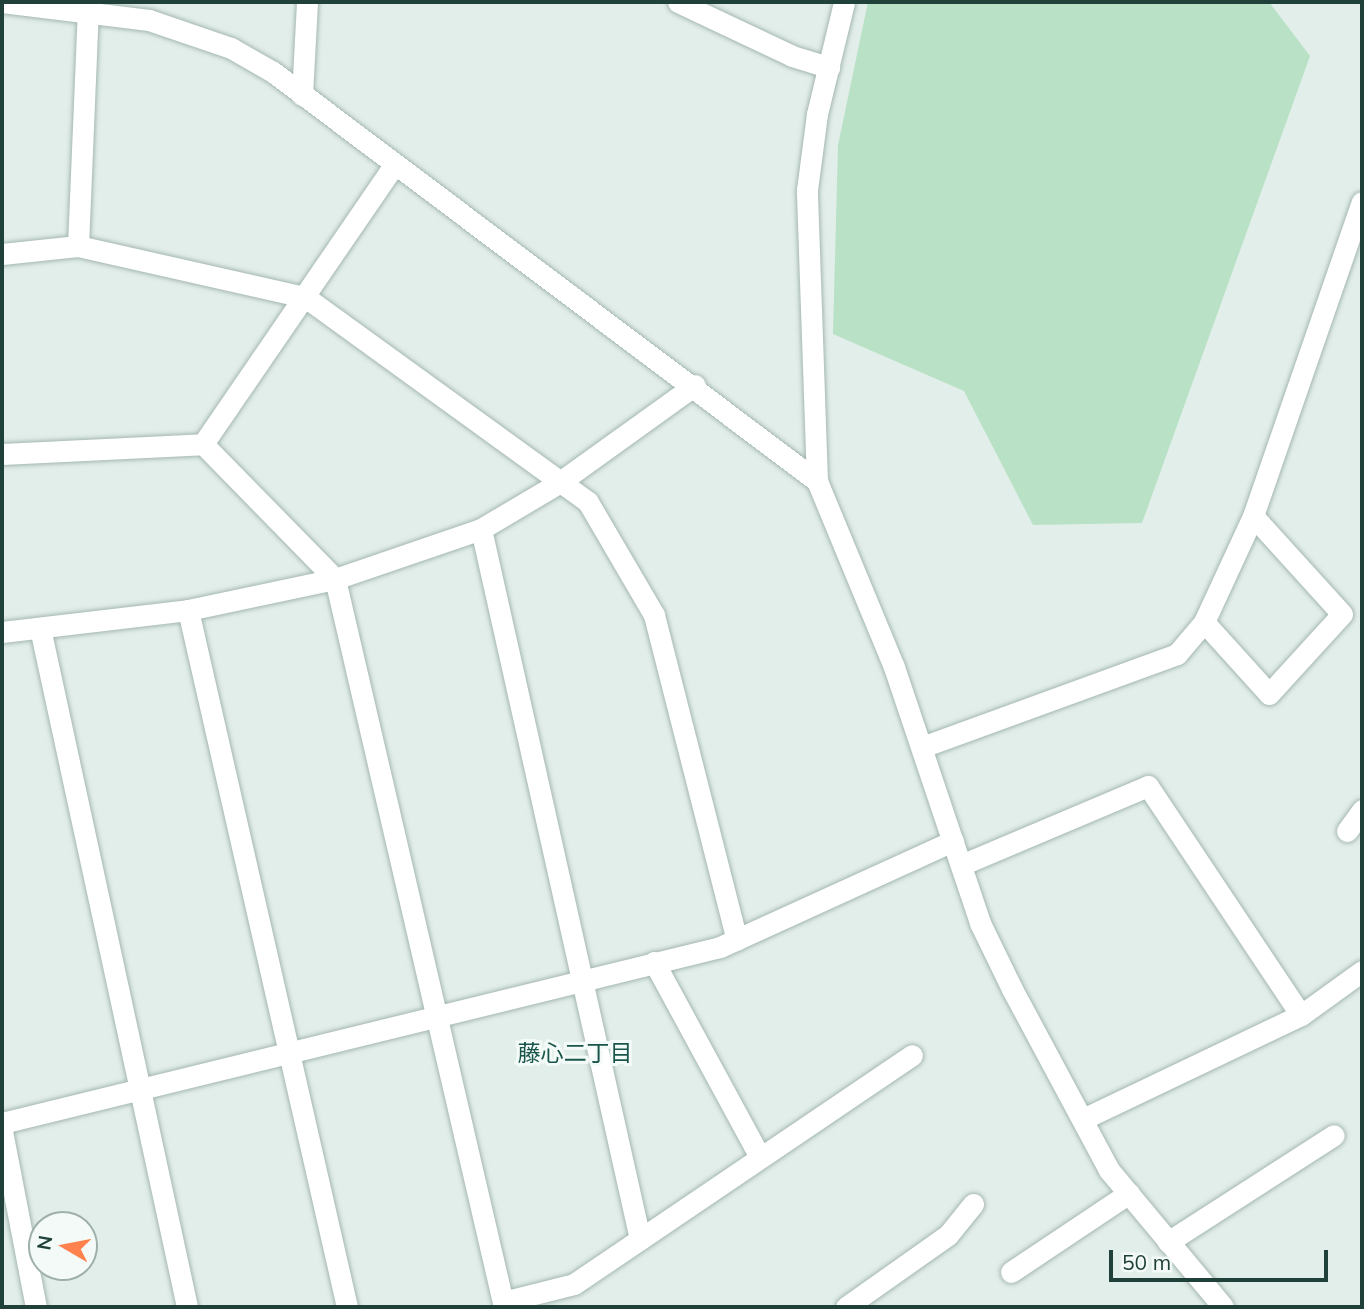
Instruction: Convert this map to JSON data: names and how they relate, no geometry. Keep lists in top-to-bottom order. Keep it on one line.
{"districts":["藤心二丁目"],"scale_bar":"50 m","north":"left"}
